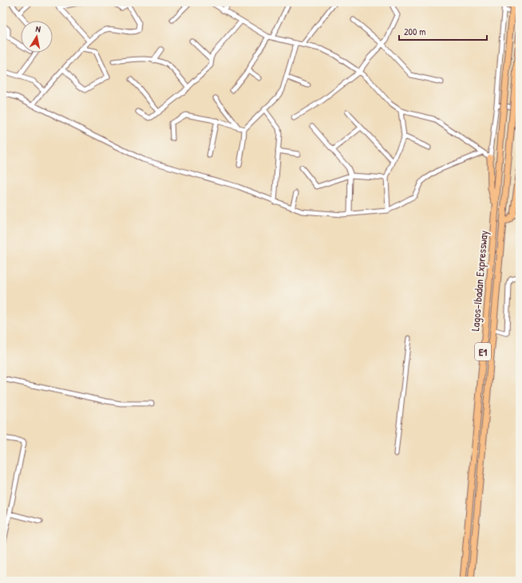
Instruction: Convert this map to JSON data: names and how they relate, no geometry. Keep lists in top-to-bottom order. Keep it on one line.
{"streets":{"highway":["Lagos-Ibadan Expressway","E1"]},"scale_bar":"200 m","north":"top"}
